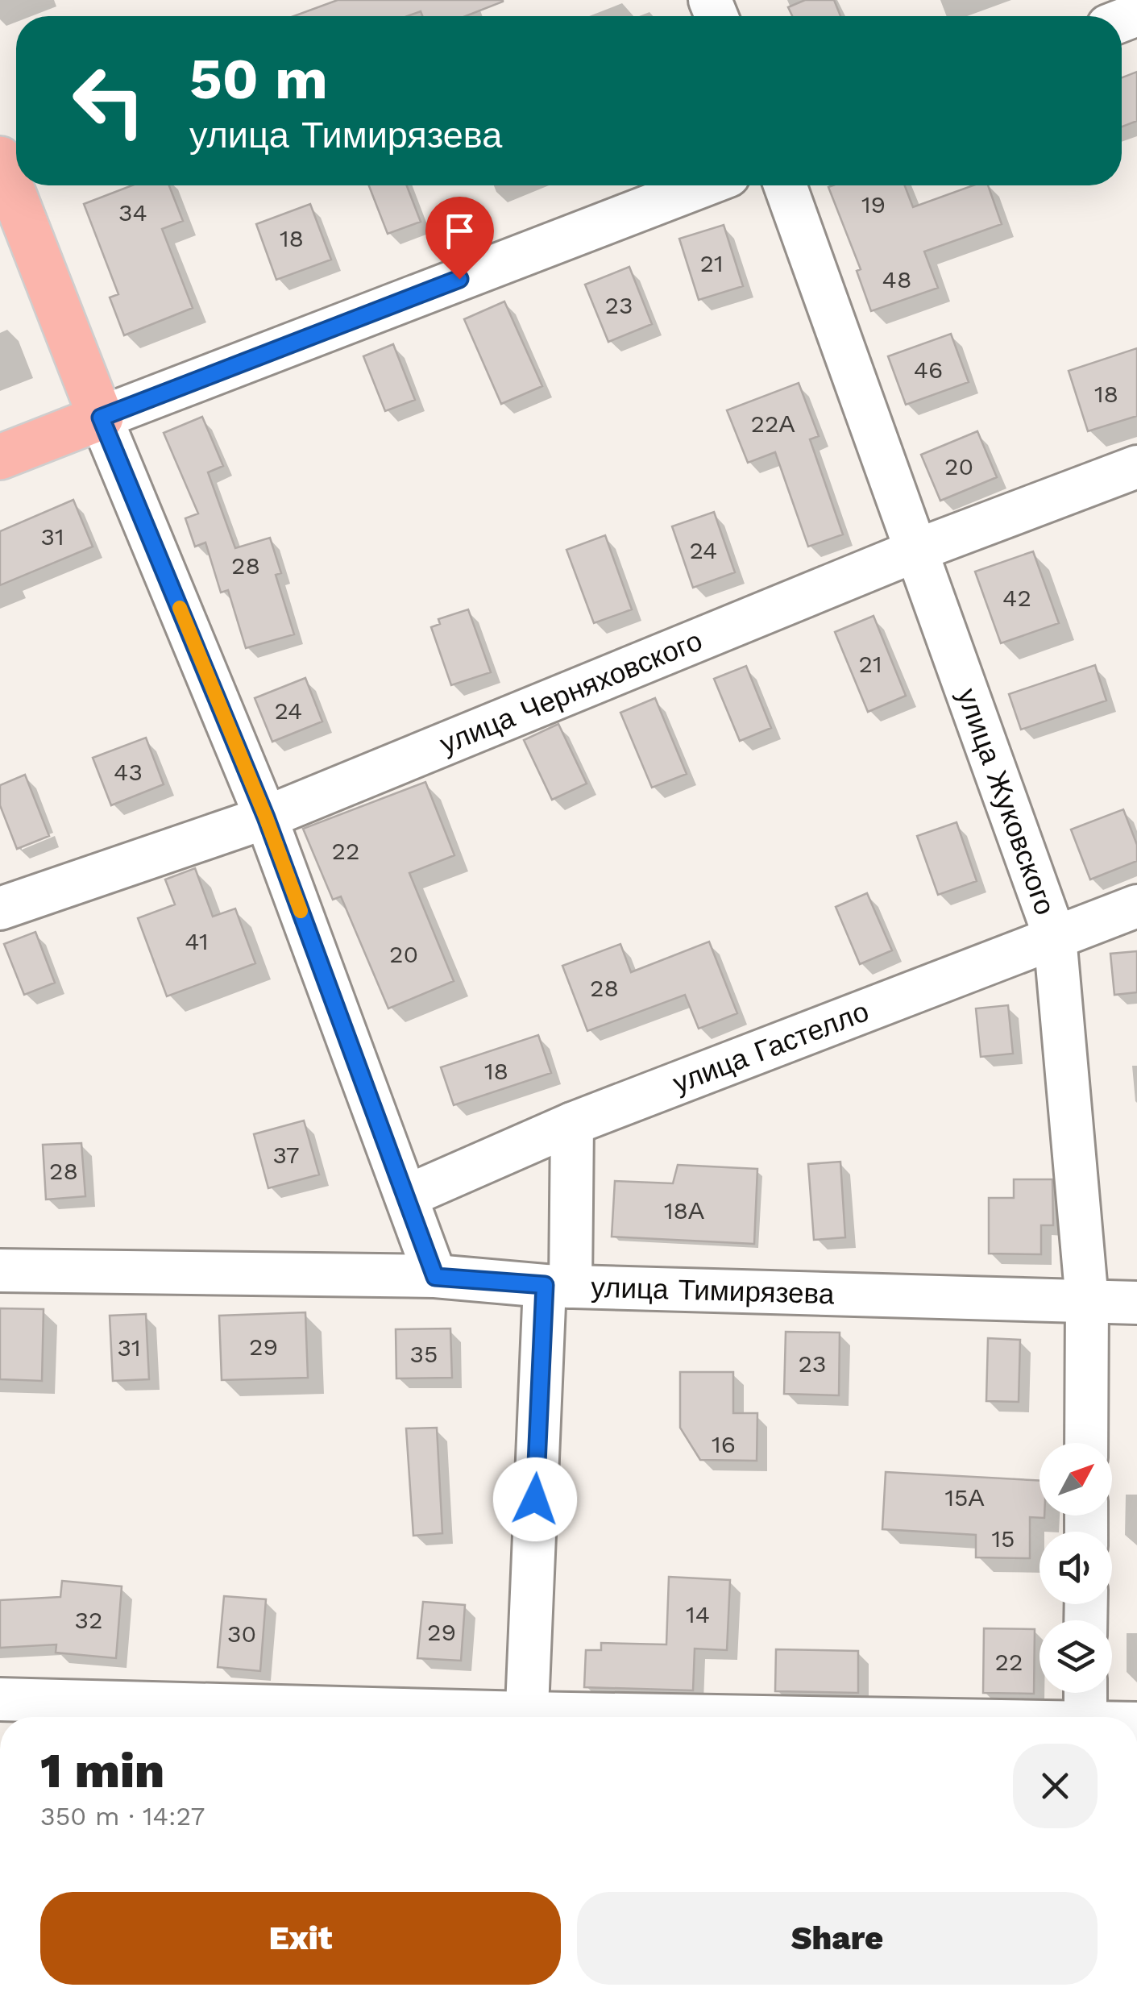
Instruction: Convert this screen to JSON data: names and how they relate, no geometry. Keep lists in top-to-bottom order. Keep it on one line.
{"streets":{"street":["улица Черняховского","улица Жуковского","улица Гастелло","улица Тимирязева"]},"crossings":[["улица Черняховского","улица Жуковского"],["улица Жуковского","улица Гастелло"],["улица Жуковского","улица Тимирязева"]],"house_numbers":["19","34","18","21","48","23","46","18","22А","20","31","24","28","42","21","24","43","22","41","20","28","18","37","28","18А","29","31","35","23","16","15А","15","14","32","29","30","22"],"north":"top right","page":{"turn":["50 m","улица Тимирязева"],"heading":["1 min","350 m · 14:27"],"buttons":["Exit","Share"]}}
